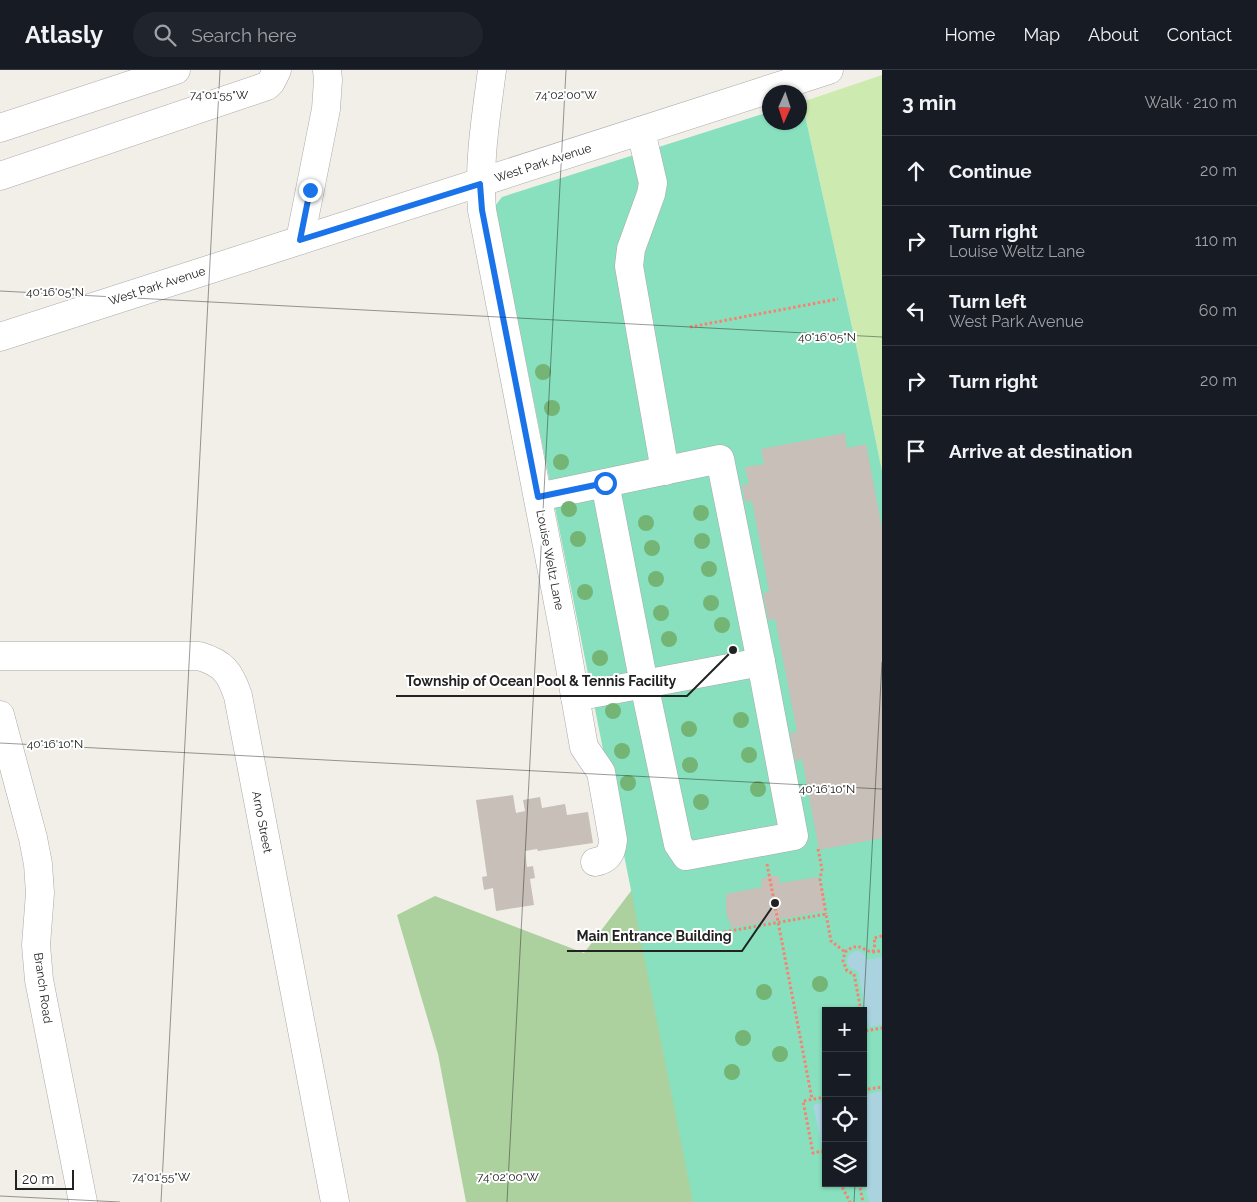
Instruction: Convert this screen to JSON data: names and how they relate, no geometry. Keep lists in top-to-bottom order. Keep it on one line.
{"streets":{"street":["West Park Avenue","Louise Weltz Lane","Arno Street","Branch Road"]},"crossings":[["West Park Avenue","Louise Weltz Lane"]],"places":["Township of Ocean Pool & Tennis Facility","Main Entrance Building"],"scale_bar":"20 m","north":"bottom","page":{"header":"Atlasly","search":"Search here","nav":["Home","Map","About","Contact"],"heading":["3 min","Walk · 210 m"],"list":[["Continue","20 m"],["Turn right","Louise Weltz Lane","110 m"],["Turn left","West Park Avenue","60 m"],["Turn right","20 m"],"Arrive at destination"],"map_buttons":["+","−"],"scale":"20 m"},"coordinates":["74°01'55\"W","74°02'00\"W","40°16'05\"N","40°16'10\"N"]}
